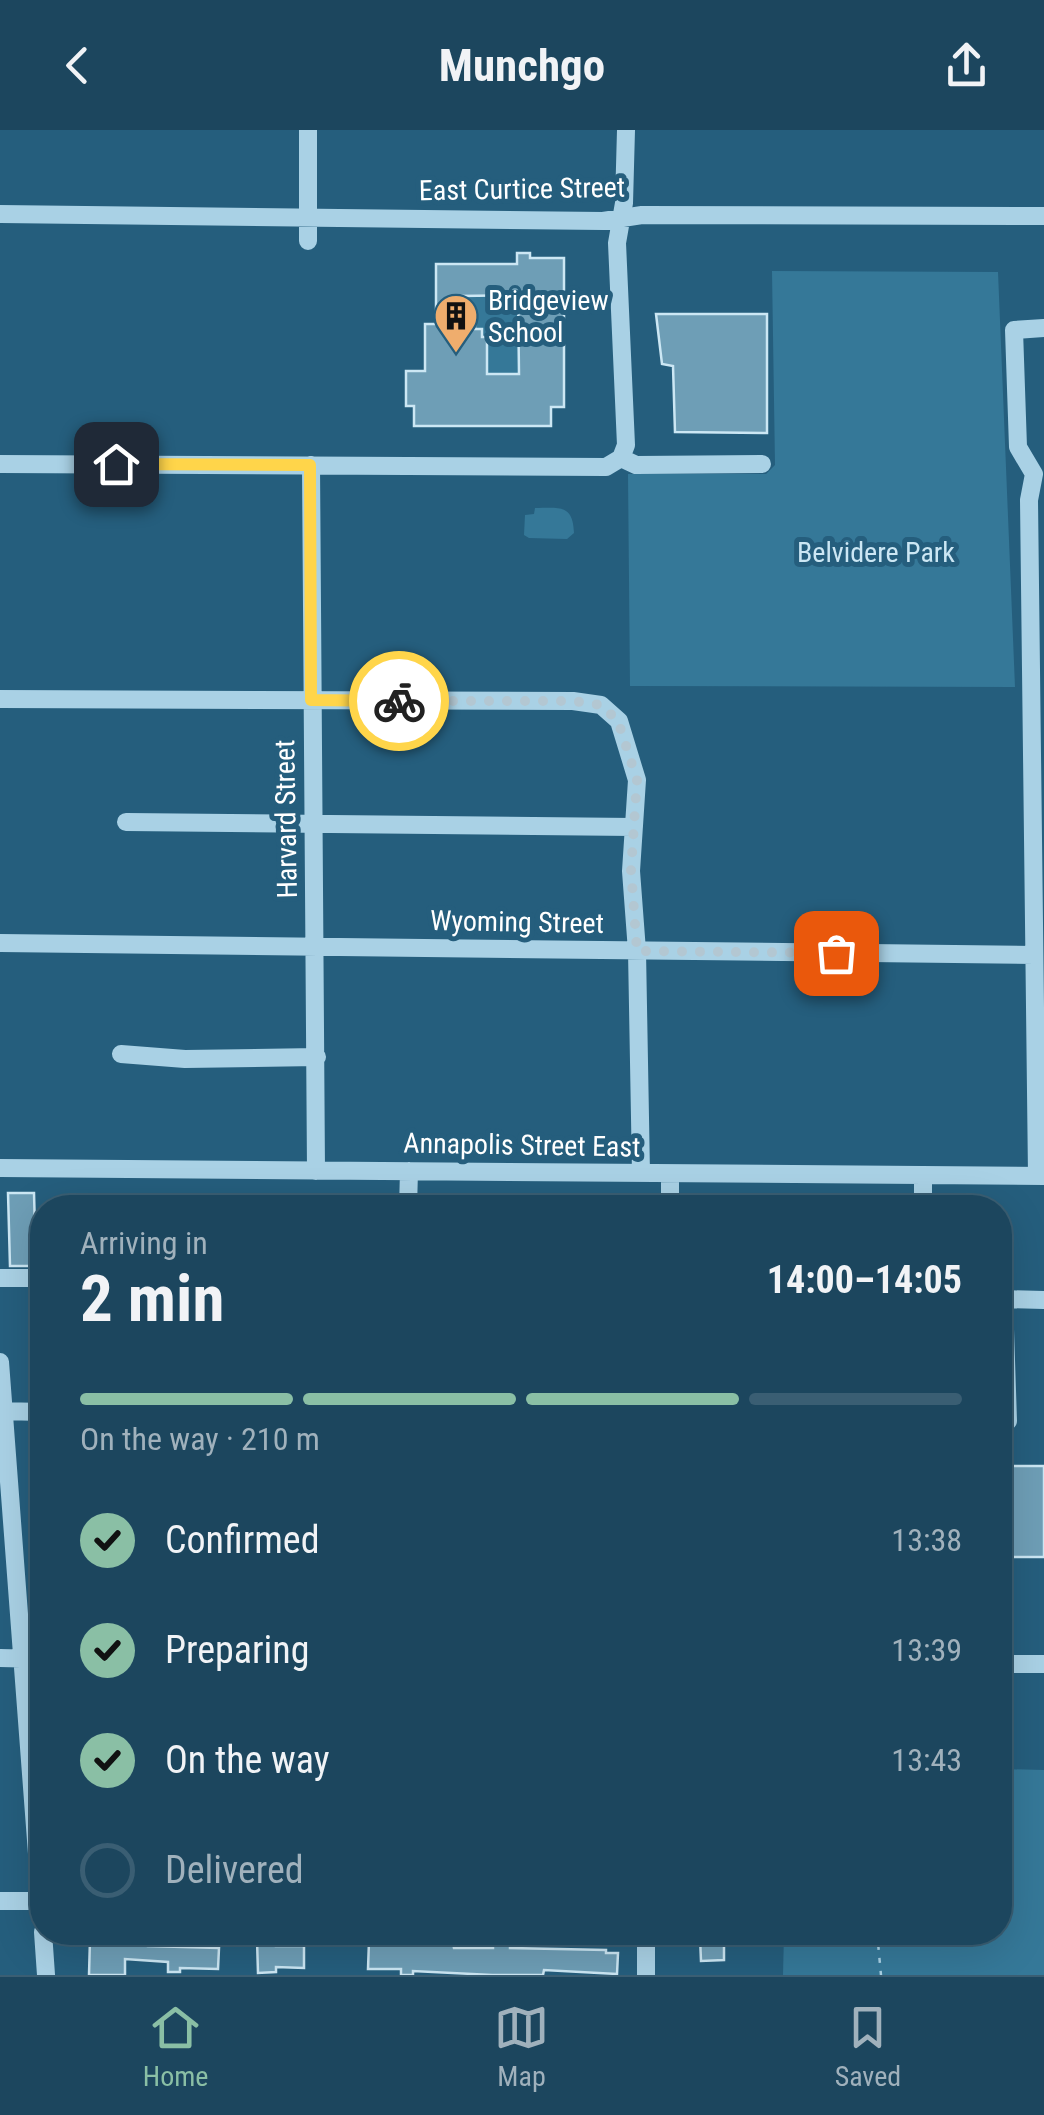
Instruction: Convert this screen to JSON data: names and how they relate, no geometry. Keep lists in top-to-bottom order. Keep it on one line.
{"streets":{"street":["East Curtice Street","Harvard Street","Wyoming Street","Annapolis Street East"]},"crossings":[["Harvard Street","Wyoming Street"],["Harvard Street","Annapolis Street East"]],"parks":["Belvidere Park"],"places":{"building":["Bridgeview School"]},"page":{"header":"Munchgo","heading":["2 min","Arriving in","14:00–14:05"],"bar":"On the way · 210 m","list":[["Confirmed","13:38"],["Preparing","13:39"],["On the way","13:43"],"Delivered"],"tabs":["Home","Map","Saved"]}}
